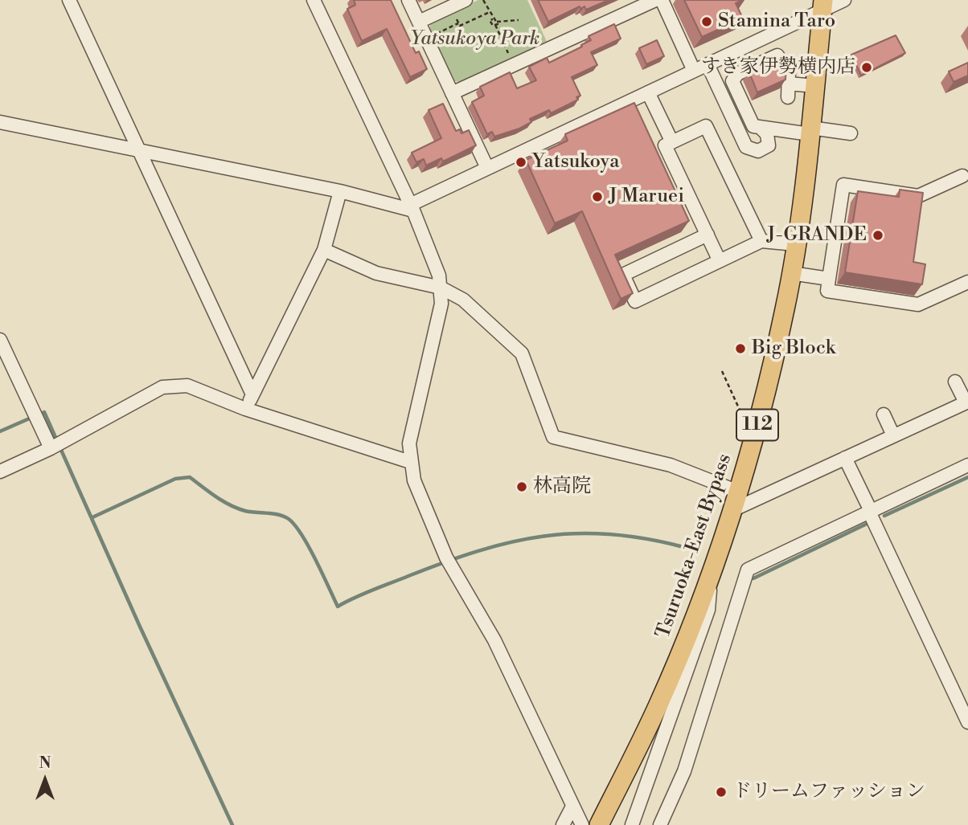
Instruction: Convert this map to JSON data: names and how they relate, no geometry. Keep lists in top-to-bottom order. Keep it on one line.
{"streets":{"highway":["112","Tsuruoka-East Bypass"]},"parks":["Yatsukoya Park"],"places":["Stamina Taro","すき家伊勢横内店","Yatsukoya","J Maruei","J-GRANDE","Big Block","林高院","ドリームファッション"],"north":"top"}
